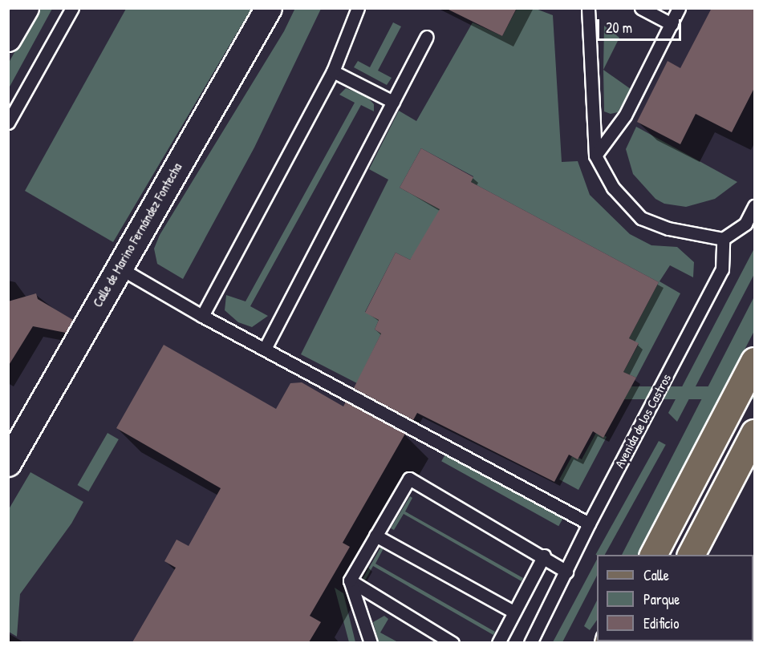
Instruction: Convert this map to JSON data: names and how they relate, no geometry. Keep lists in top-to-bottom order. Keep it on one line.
{"streets":{"street":["Calle de Marino Fernández Fontecha"],"lane":["Avenida de los Castros"]},"legend":["Calle","Parque","Edificio"],"scale_bar":"20 m"}
